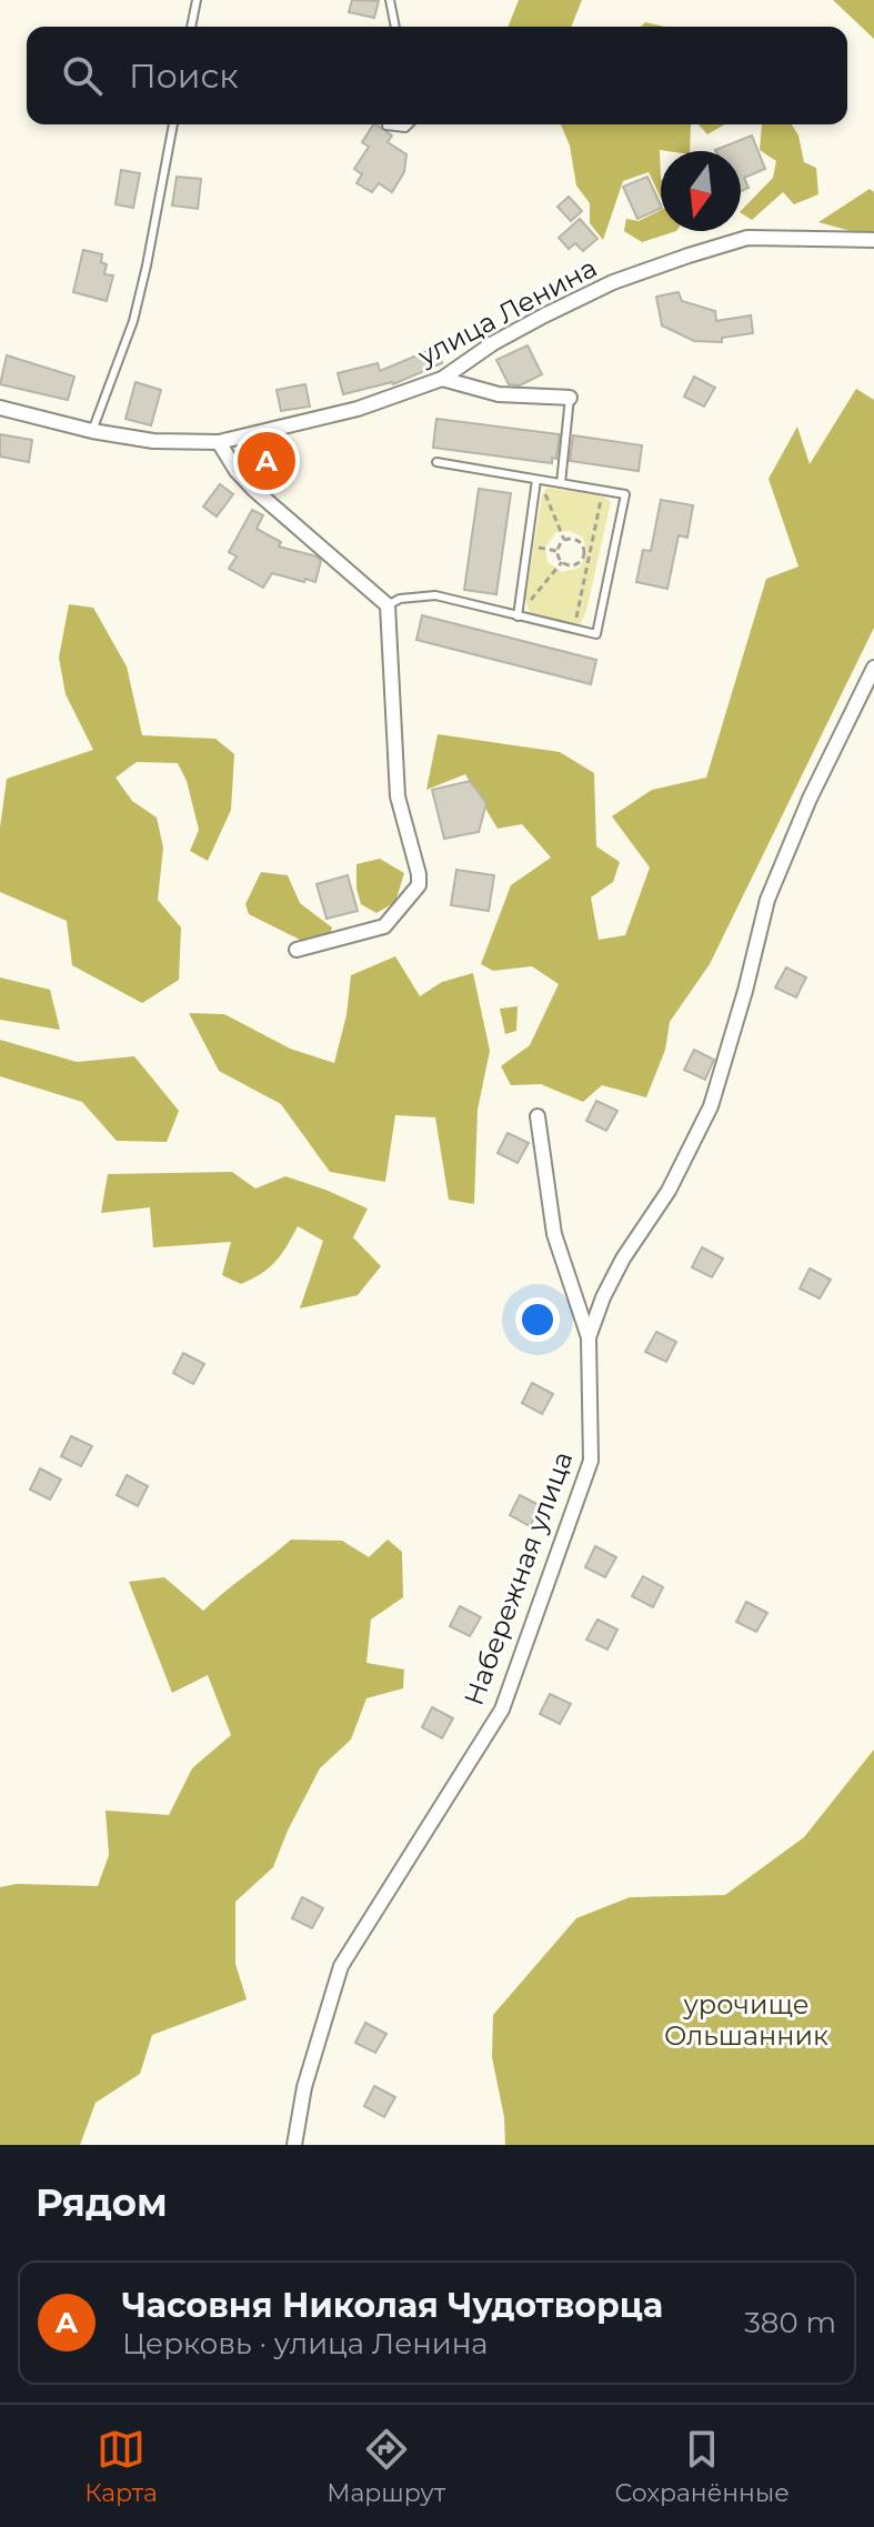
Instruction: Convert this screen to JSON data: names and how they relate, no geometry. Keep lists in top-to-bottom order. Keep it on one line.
{"streets":{"street":["улица Ленина","Набережная улица"]},"parks":["урочище Ольшанник"],"north":"bottom","page":{"search":"Поиск","pins":"A","heading":"Рядом","list":[{"mark":"A","name":"Часовня Николая Чудотворца","note":"Церковь · улица Ленина","value":"380 m"}],"nav":["Карта","Маршрут","Сохранённые"]}}
